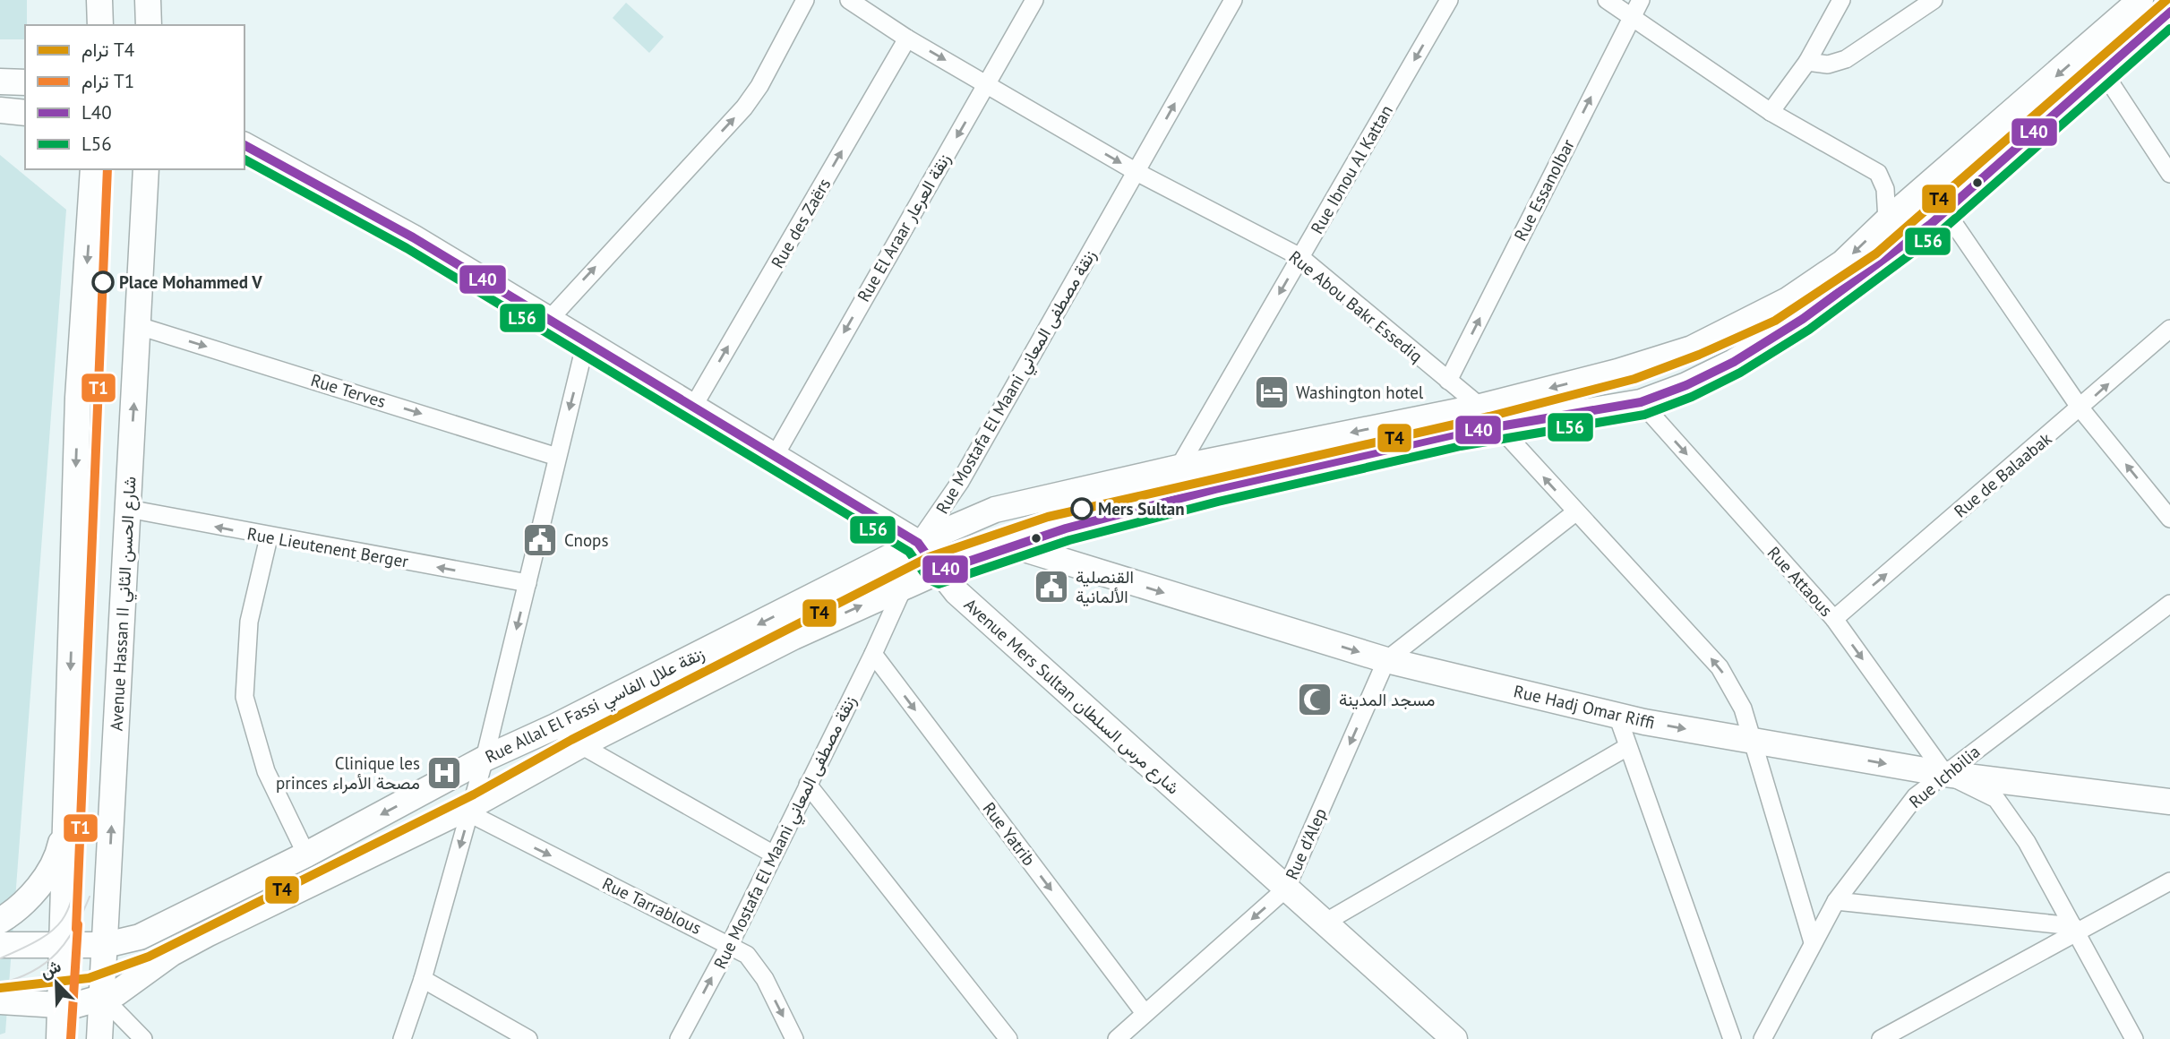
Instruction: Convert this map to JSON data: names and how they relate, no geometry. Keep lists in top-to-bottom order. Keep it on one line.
{"streets":{"main road":["Avenue Hassan II شارع الحسن الثاني","Avenue Mers Sultan شارع مرس السلطان","Rue Allal El Fassi زنقة علال الفاسي","Rue Hadj Omar Riffi"],"street":["Rue Ibnou Al Kattan","Rue EssanoIbar","Rue des Zaërs","Rue El Araar زنقة العرعار","Rue Abou Bakr Essediq","Rue Mostafa El Maani زنقة مصطفى المعاني","Rue Terves","Rue de Balaabak","Rue Lieutenent Berger","Rue Attaous","Rue Ichbilia","Rue Yatrib","Rue d'Alep","Rue Tarrablous"]},"crossings":[["Rue Ibnou Al Kattan","Rue Abou Bakr Essediq"],["Rue Ibnou Al Kattan","Rue Allal El Fassi زنقة علال الفاسي"],["Rue EssanoIbar","Rue Abou Bakr Essediq"],["Rue des Zaërs","Rue Abou Bakr Essediq"],["Rue des Zaërs","Avenue Mers Sultan شارع مرس السلطان"],["Rue El Araar زنقة العرعار","Rue Abou Bakr Essediq"],["Rue El Araar زنقة العرعار","Avenue Mers Sultan شارع مرس السلطان"],["Rue Abou Bakr Essediq","Rue Mostafa El Maani زنقة مصطفى المعاني"],["Rue Abou Bakr Essediq","Rue Allal El Fassi زنقة علال الفاسي"],["Rue Abou Bakr Essediq","Rue Hadj Omar Riffi"],["Rue Abou Bakr Essediq","Rue Ichbilia"],["Rue Mostafa El Maani زنقة مصطفى المعاني","Avenue Mers Sultan شارع مرس السلطان"],["Rue Mostafa El Maani زنقة مصطفى المعاني","Rue Allal El Fassi زنقة علال الفاسي"],["Rue Mostafa El Maani زنقة مصطفى المعاني","Rue Yatrib"],["Rue Mostafa El Maani زنقة مصطفى المعاني","Rue Tarrablous"],["Rue Terves","Avenue Hassan II شارع الحسن الثاني"],["Rue de Balaabak","Rue Attaous"],["Rue Lieutenent Berger","Avenue Hassan II شارع الحسن الثاني"],["Rue Attaous","Rue Allal El Fassi زنقة علال الفاسي"],["Rue Attaous","Rue Hadj Omar Riffi"],["Rue Attaous","Rue Ichbilia"],["Avenue Hassan II شارع الحسن الثاني","Rue Allal El Fassi زنقة علال الفاسي"],["Avenue Mers Sultan شارع مرس السلطان","Rue Allal El Fassi زنقة علال الفاسي"],["Avenue Mers Sultan شارع مرس السلطان","Rue d'Alep"],["Rue Allal El Fassi زنقة علال الفاسي","Rue Hadj Omar Riffi"],["Rue Allal El Fassi زنقة علال الفاسي","Rue Tarrablous"],["Rue Hadj Omar Riffi","Rue Ichbilia"],["Rue Hadj Omar Riffi","Rue d'Alep"],["Rue Yatrib","Rue d'Alep"]],"one_way":["Rue Ibnou Al Kattan","Rue EssanoIbar","Rue El Araar زنقة العرعار","Rue Terves","Rue de Balaabak","Rue Lieutenent Berger","Rue Attaous","Rue Hadj Omar Riffi"],"places":{"other":["Place Mohammed V","Mers Sultan"],"hotel":["Washington hotel"],"public building":["Cnops","القنصلية الألمانية"],"mosque":["مسجد المدينة"],"hospital":["Clinique les princes مصحة الأمراء"]},"lines":["tram line T4","transit line L40","transit line L56","tram line T1"],"legend":["ترام T4","ترام T1","L40","L56"],"north":"top left"}
